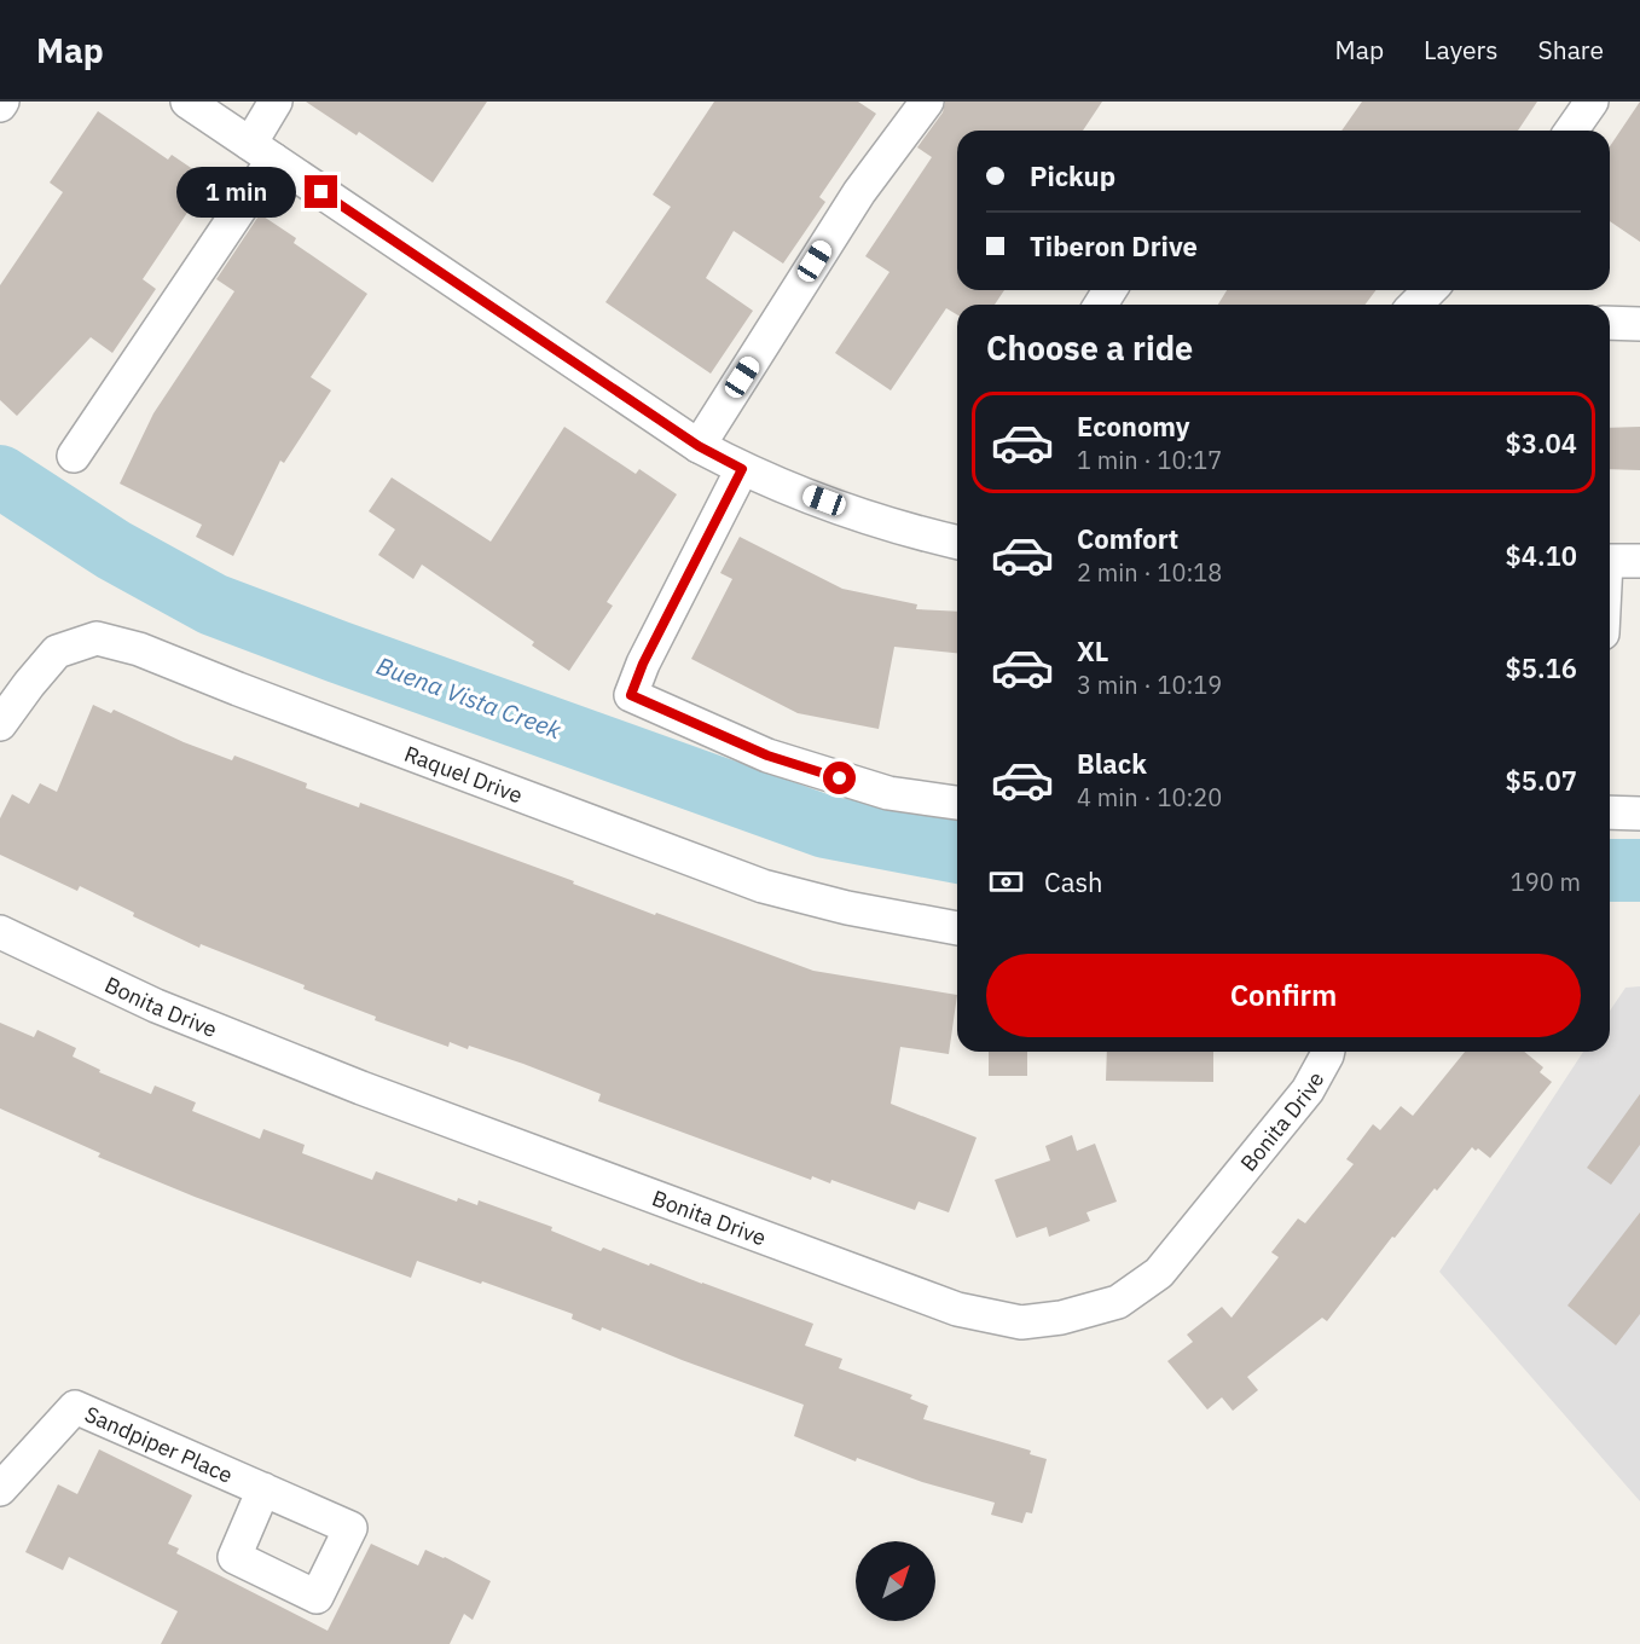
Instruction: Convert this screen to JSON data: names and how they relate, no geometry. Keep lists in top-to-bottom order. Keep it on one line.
{"streets":{"street":["Raquel Drive","Bonita Drive","Sandpiper Place"]},"water":["Buena Vista Creek"],"north":"top right","page":{"header":"Map","nav":["Map","Layers","Share"],"banner":["Pickup","Tiberon Drive"],"bubble":"1 min","heading":"Choose a ride","list":[{"name":"Economy","note":"1 min · 10:17","value":"$3.04"},{"name":"Comfort","note":"2 min · 10:18","value":"$4.10"},{"name":"XL","note":"3 min · 10:19","value":"$5.16"},{"name":"Black","note":"4 min · 10:20","value":"$5.07"}],"pay":["Cash","190 m"],"buttons":"Confirm"}}
